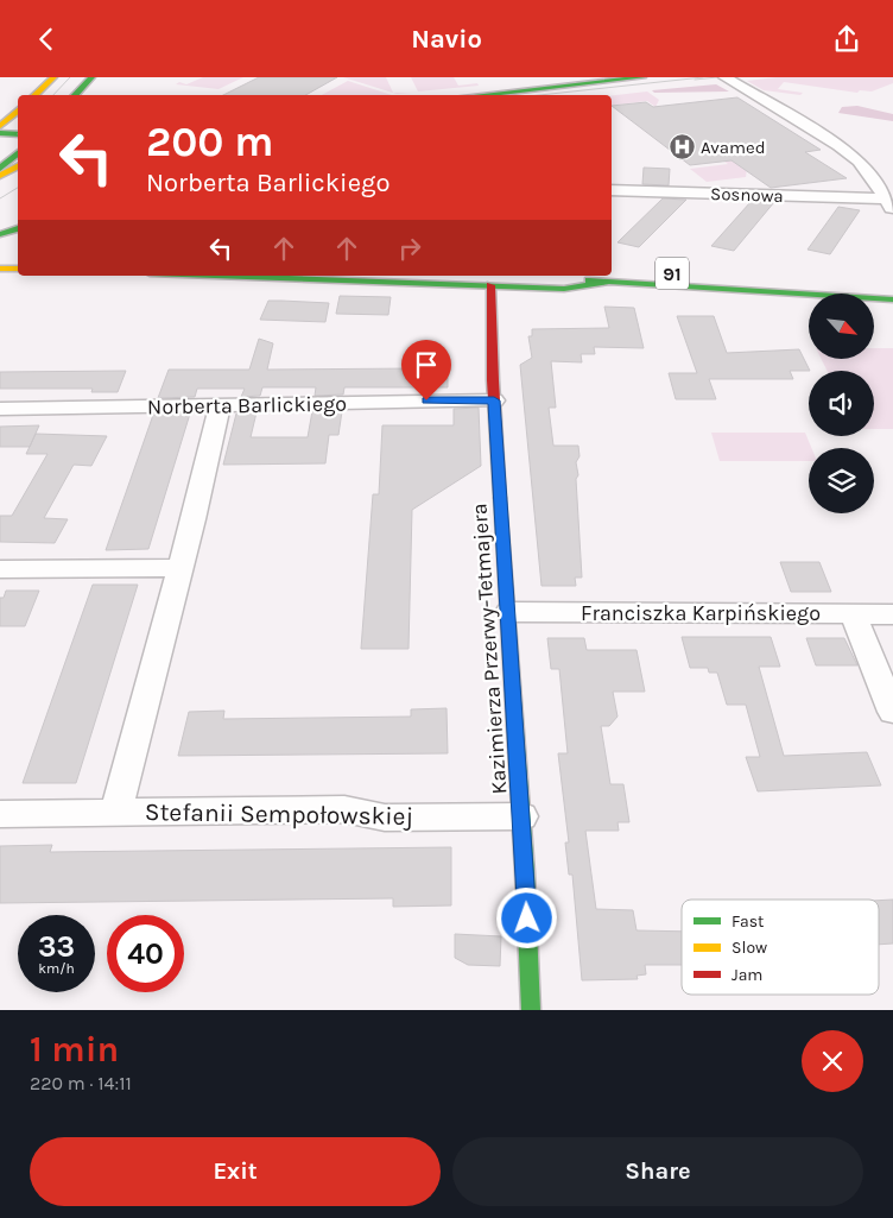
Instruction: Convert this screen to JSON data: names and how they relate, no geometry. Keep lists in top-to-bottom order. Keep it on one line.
{"streets":{"main road":["91","Kazimierza Przerwy-Tetmajera"],"street":["Sosnowa","Norberta Barlickiego","Franciszka Karpińskiego","Stefanii Sempołowskiej"]},"crossings":[["Norberta Barlickiego","Kazimierza Przerwy-Tetmajera"],["Franciszka Karpińskiego","Kazimierza Przerwy-Tetmajera"],["Kazimierza Przerwy-Tetmajera","Stefanii Sempołowskiej"]],"places":{"hospital":["Avamed"]},"legend":["Fast","Slow","Jam"],"north":"bottom right","page":{"header":"Navio","turn":["200 m","Norberta Barlickiego"],"speed":"33 km/h","limit":"40","heading":["1 min","220 m · 14:11"],"buttons":["Exit","Share"]}}
